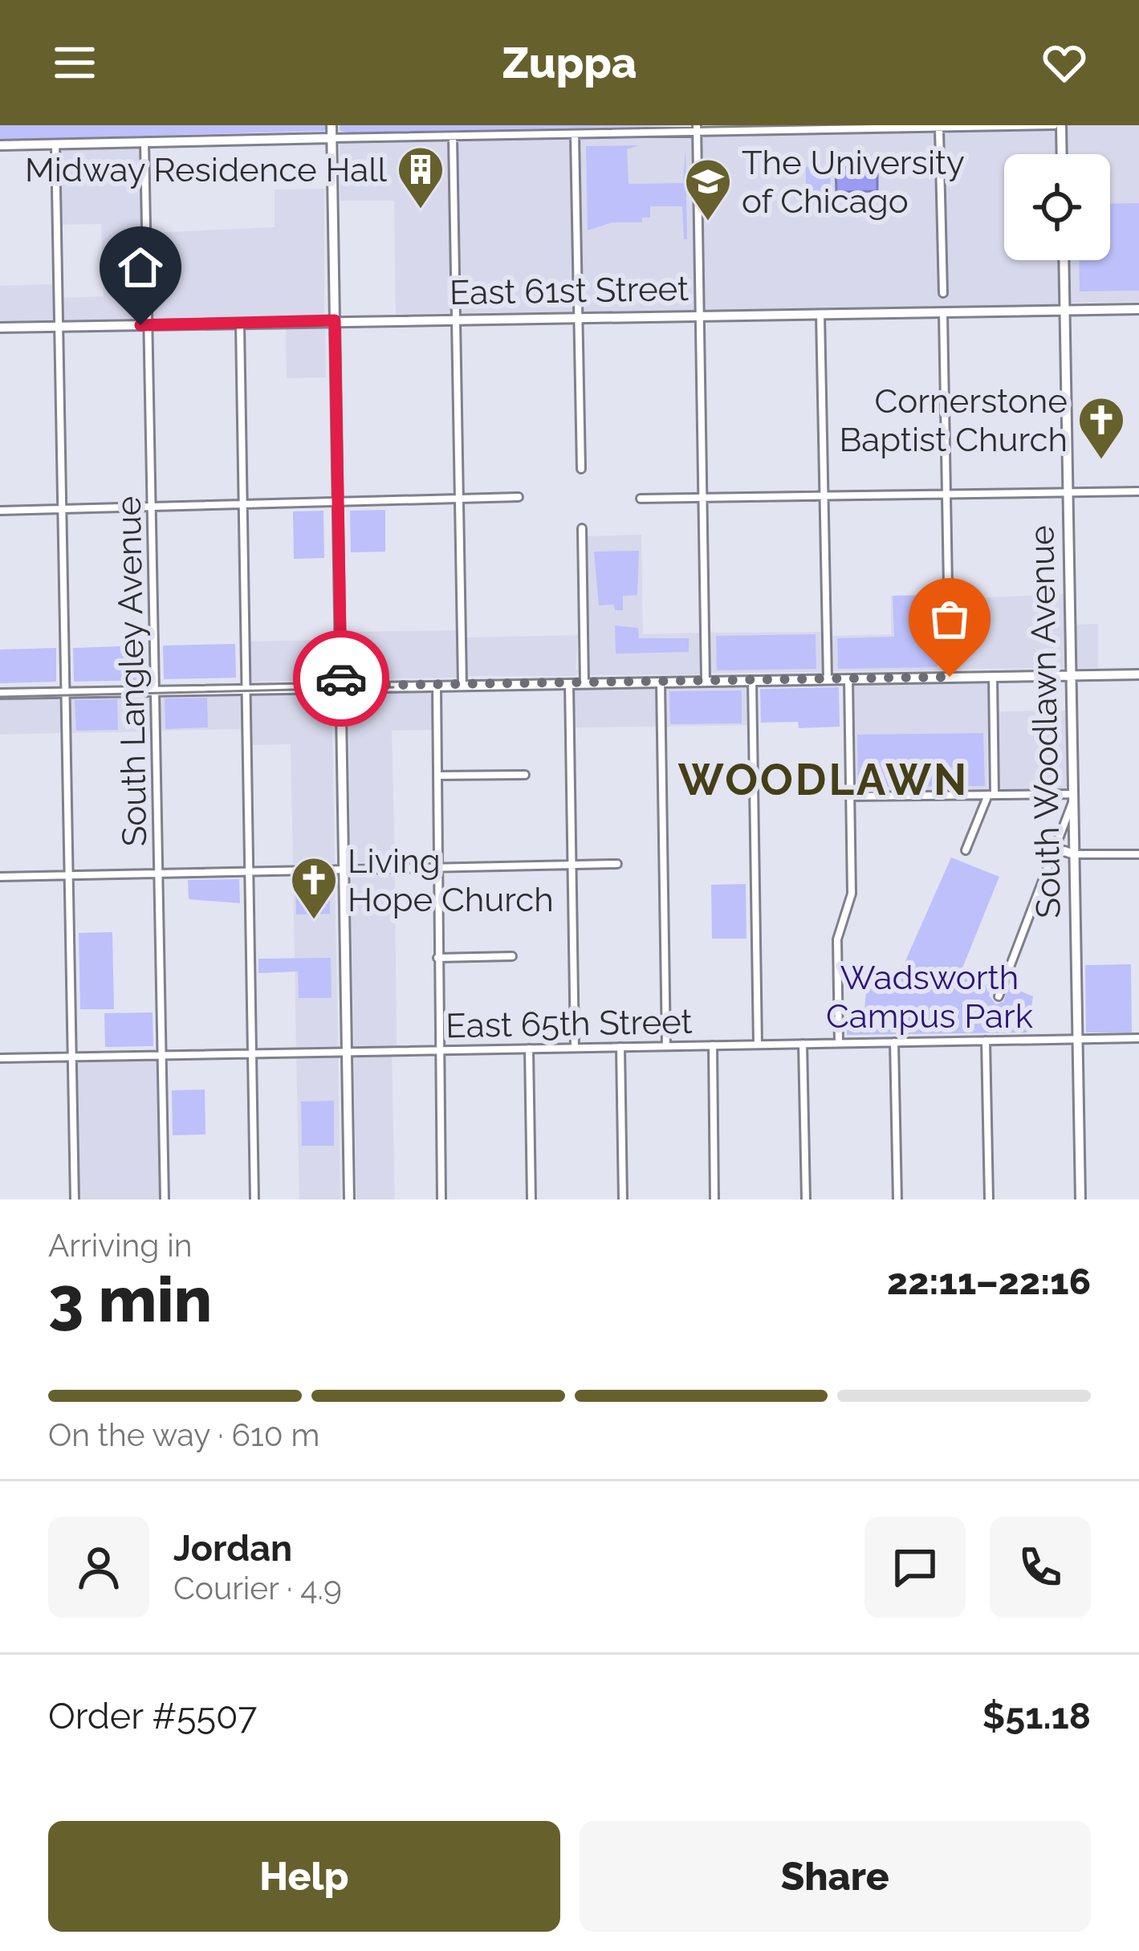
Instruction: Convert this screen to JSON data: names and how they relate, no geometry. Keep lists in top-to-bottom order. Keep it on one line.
{"streets":{"street":["East 61st Street","South Langley Avenue","South Woodlawn Avenue","East 65th Street"]},"crossings":[["East 61st Street","South Langley Avenue"],["East 61st Street","South Woodlawn Avenue"],["South Langley Avenue","East 65th Street"],["South Woodlawn Avenue","East 65th Street"]],"districts":["WOODLAWN"],"parks":["Wadsworth Campus Park"],"places":{"building":["Midway Residence Hall"],"school or university":["The University of Chicago"],"church":["Cornerstone Baptist Church","Living Hope Church"]},"page":{"header":"Zuppa","heading":["3 min","Arriving in","22:11–22:16"],"panel":["Jordan","Courier · 4.9","Order #5507","$51.18"],"bar":"On the way · 610 m","buttons":["Help","Share"]}}
